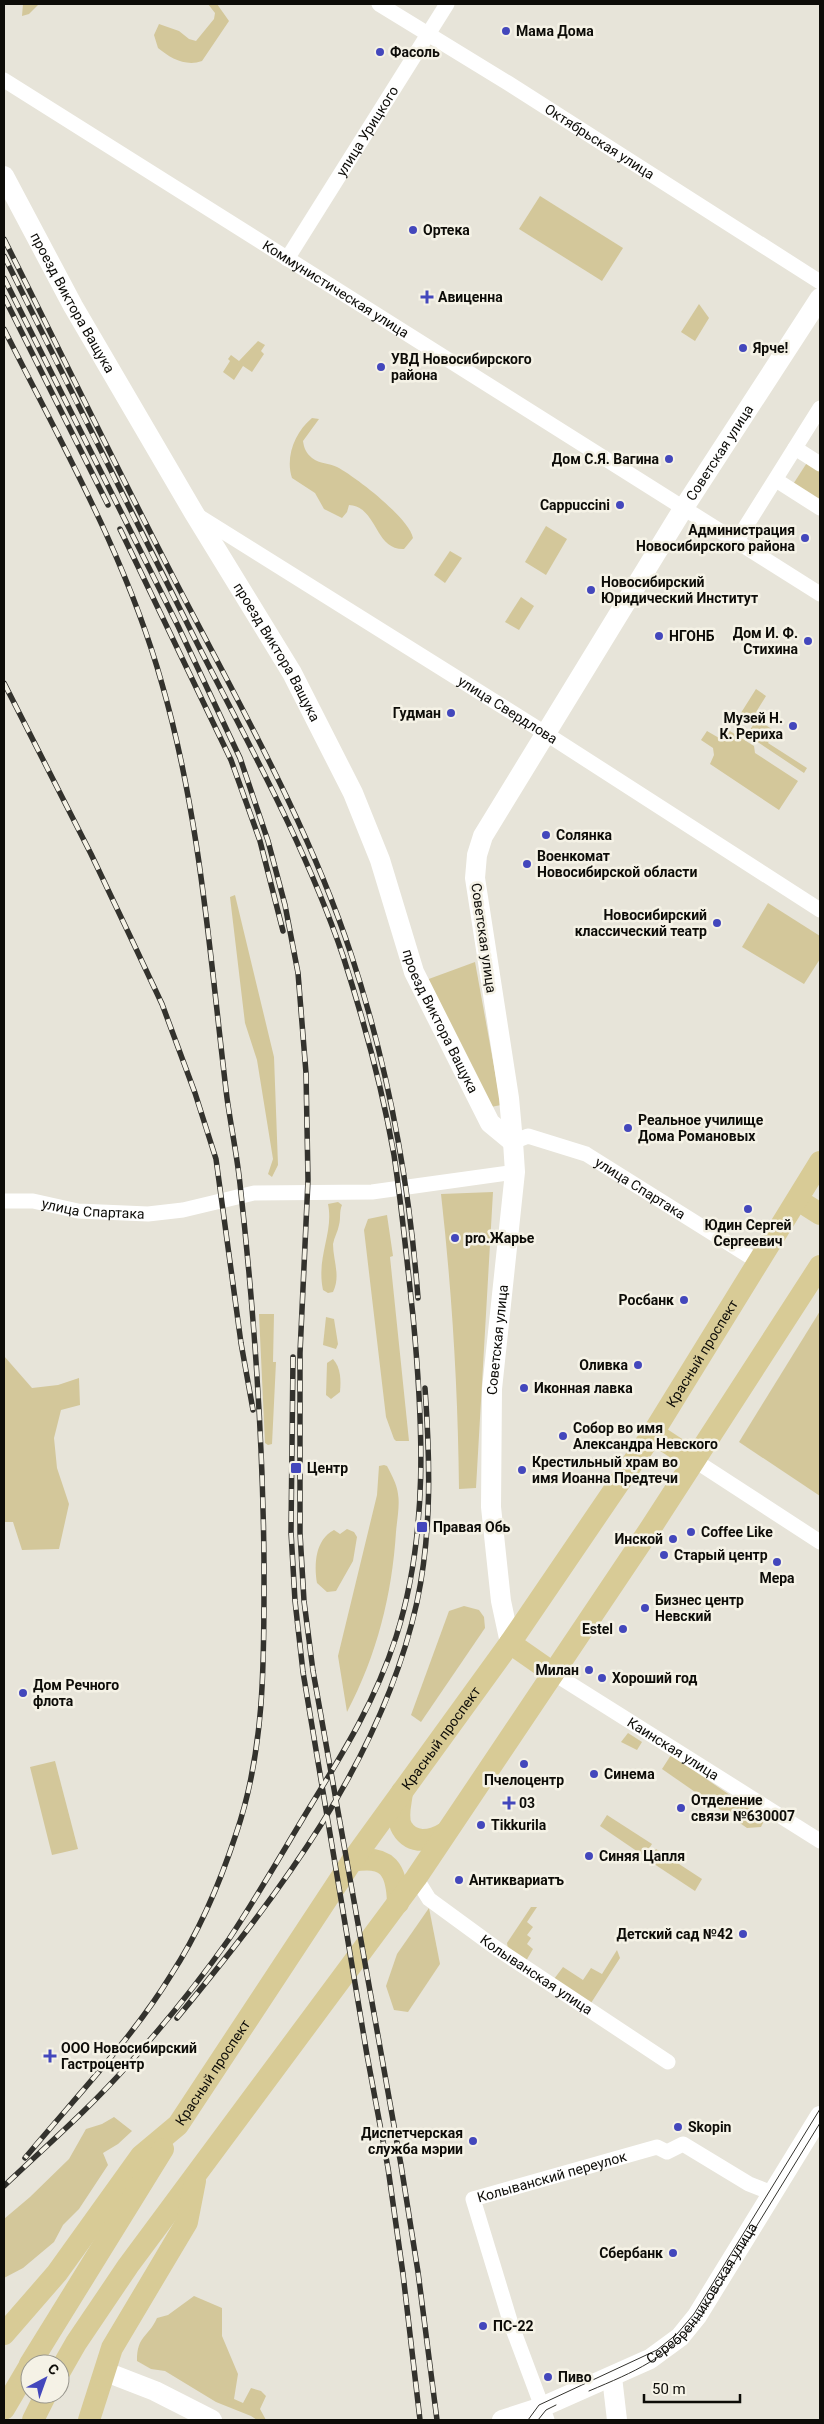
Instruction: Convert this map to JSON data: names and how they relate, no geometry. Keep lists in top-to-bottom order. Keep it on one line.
{"streets":{"main road":["Красный проспект"],"street":["улица Урицкого","Октябрьская улица","Коммунистическая улица","проезд Виктора Ващука","Советская улица","улица Свердлова","улица Спартака","Каинская улица","Колыванская улица","Колыванский переулок","Серебренниковская улица"]},"crossings":[["улица Урицкого","Октябрьская улица"],["улица Урицкого","Коммунистическая улица"],["Коммунистическая улица","Советская улица"],["проезд Виктора Ващука","Советская улица"],["проезд Виктора Ващука","улица Свердлова"],["проезд Виктора Ващука","улица Спартака"],["Советская улица","улица Свердлова"],["Советская улица","улица Спартака"],["Советская улица","Красный проспект"],["улица Спартака","Красный проспект"],["Колыванский переулок","Серебренниковская улица"]],"places":{"other":["Мама Дома","Фасоль","Ортека","Ярче!","УВД Новосибирского района","Дом С.Я. Вагина","Cappuccini","Администрация Новосибирского района","Новосибирский Юридический Институт","НГОНБ","Дом И. Ф. Стихина","Гудман","Музей Н. К. Рериха","Солянка","Военкомат Новосибирской области","Новосибирский классический театр","Реальное училище Дома Романовых","Юдин Сергей Сергеевич","pro.Жарье","Росбанк","Оливка","Иконная лавка","Собор во имя Александра Невского","Крестильный храм во имя Иоанна Предтечи","Coffee Like","Инской","Старый центр","Мера","Бизнес центр Невский","Estel","Милан","Хороший год","Дом Речного флота","Пчелоцентр","Синема","Отделение связи №630007","Tikkurila","Синяя Цапля","Антиквариатъ","Детский сад №42","Skopin","Диспетчерская служба мэрии","Сбербанк","ПС-22","Пиво"],"health":["Авиценна","03","ООО Новосибирский Гастроцентр"],"transit":["Центр","Правая Обь"]},"scale_bar":"50 m","north":"top right"}
